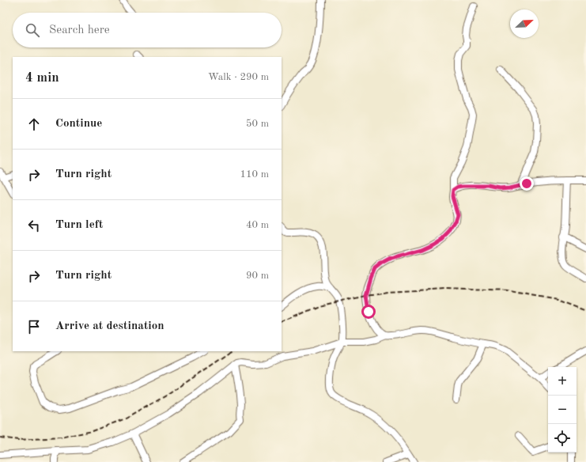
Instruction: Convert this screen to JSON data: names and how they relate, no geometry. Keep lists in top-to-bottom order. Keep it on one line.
{"north":"top right","page":{"search":"Search here","heading":["4 min","Walk · 290 m"],"list":[["Continue","50 m"],["Turn right","110 m"],["Turn left","40 m"],["Turn right","90 m"],"Arrive at destination"],"map_buttons":["+","−"]}}
